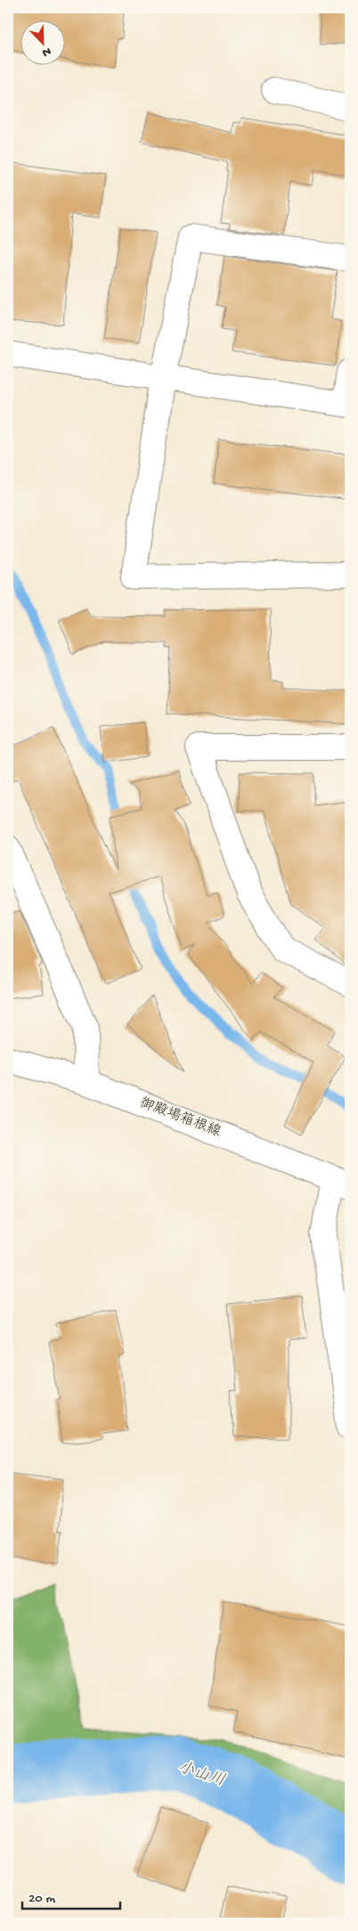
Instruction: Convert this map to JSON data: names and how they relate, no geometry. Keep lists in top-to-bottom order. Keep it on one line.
{"streets":{"street":["御殿場箱根線"]},"water":["小山川"],"scale_bar":"20 m","north":"bottom right"}
